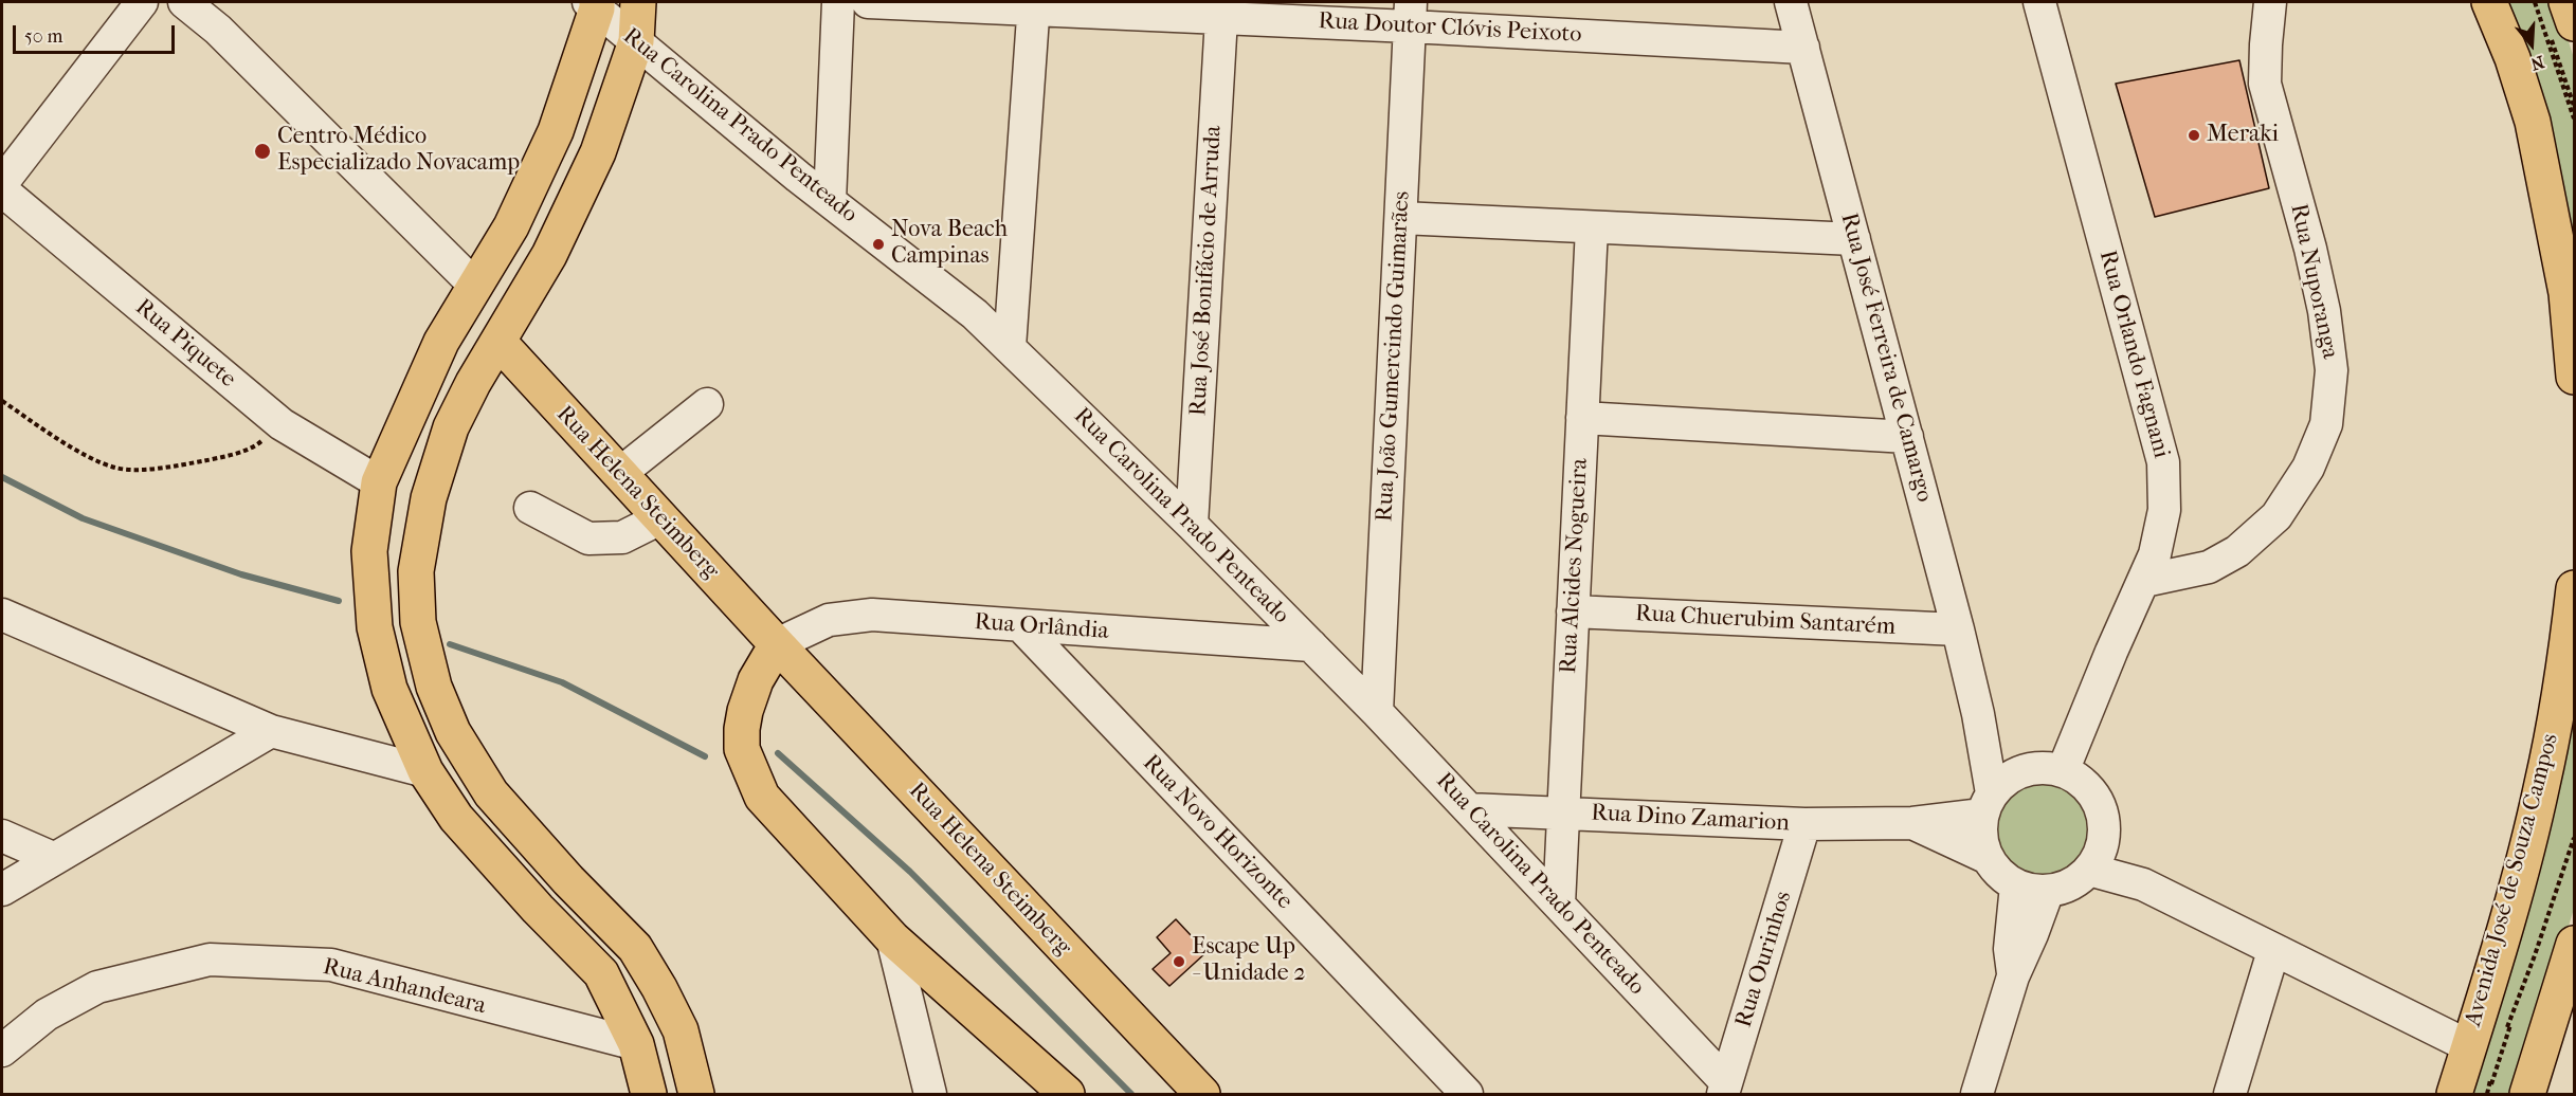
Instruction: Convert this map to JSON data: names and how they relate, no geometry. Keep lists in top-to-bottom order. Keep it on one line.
{"streets":{"main road":["Rua Helena Steimberg","Avenida José de Souza Campos"],"street":["Rua Doutor Clóvis Peixoto","Rua Carolina Prado Penteado","Rua José Bonifácio de Arruda","Rua Nuporanga","Rua Piquete","Rua Orlando Fagnani","Rua João Gumercindo Guimarães","Rua José Ferreira de Camargo","Rua Alcides Nogueira","Rua Chuerubim Santarém","Rua Orlândia","Rua Dino Zamarion","Rua Novo Horizonte","Rua Ourinhos","Rua Anhandeara"]},"crossings":[["Rua Doutor Clóvis Peixoto","Rua José Bonifácio de Arruda"],["Rua Doutor Clóvis Peixoto","Rua João Gumercindo Guimarães"],["Rua Doutor Clóvis Peixoto","Rua José Ferreira de Camargo"],["Rua Carolina Prado Penteado","Rua José Bonifácio de Arruda"],["Rua Carolina Prado Penteado","Rua João Gumercindo Guimarães"],["Rua Carolina Prado Penteado","Rua Alcides Nogueira"],["Rua Carolina Prado Penteado","Rua Orlândia"],["Rua Carolina Prado Penteado","Rua Dino Zamarion"],["Rua Carolina Prado Penteado","Rua Ourinhos"],["Rua Nuporanga","Rua Orlando Fagnani"],["Rua Orlando Fagnani","Rua José Ferreira de Camargo"],["Rua Orlando Fagnani","Rua Dino Zamarion"],["Rua José Ferreira de Camargo","Rua Chuerubim Santarém"],["Rua José Ferreira de Camargo","Rua Dino Zamarion"],["Rua Helena Steimberg","Rua Orlândia"],["Rua Alcides Nogueira","Rua Chuerubim Santarém"],["Rua Alcides Nogueira","Rua Dino Zamarion"],["Rua Orlândia","Rua Novo Horizonte"],["Rua Dino Zamarion","Rua Ourinhos"]],"places":["Meraki","Centro Médico Especializado Novacamp","Nova Beach Campinas","Escape Up - Unidade 2"],"scale_bar":"50 m","north":"bottom"}
